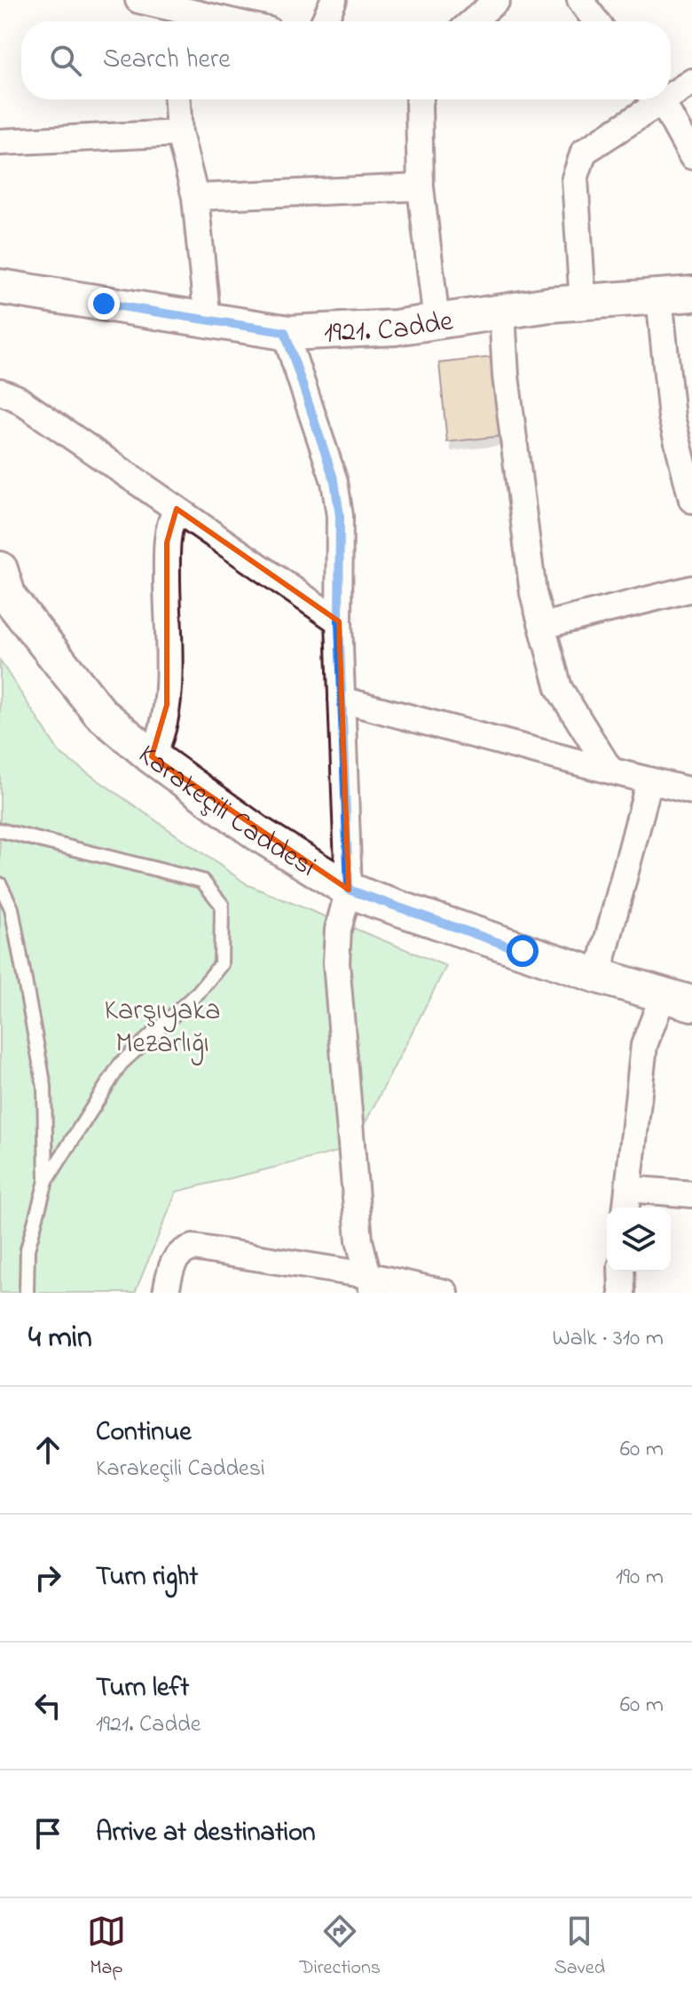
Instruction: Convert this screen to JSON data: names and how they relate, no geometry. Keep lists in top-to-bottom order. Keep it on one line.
{"streets":{"main road":["1921. Cadde","Karakeçili Caddesi"]},"parks":["Karşıyaka Mezarlığı"],"page":{"search":"Search here","heading":["4 min","Walk · 310 m"],"list":[["Continue","Karakeçili Caddesi","60 m"],["Turn right","190 m"],["Turn left","1921. Cadde","60 m"],"Arrive at destination"],"nav":["Map","Directions","Saved"]}}
